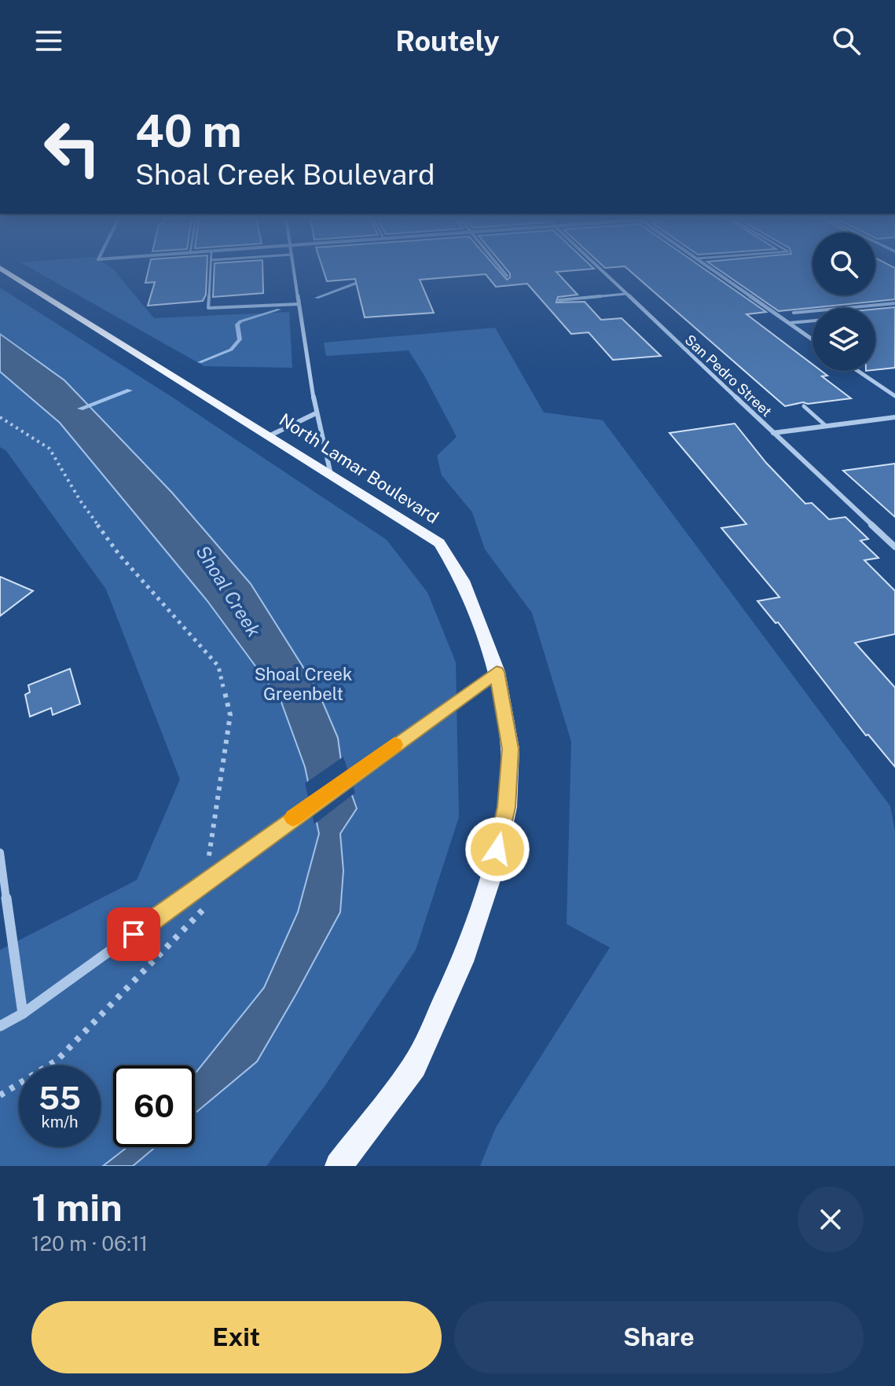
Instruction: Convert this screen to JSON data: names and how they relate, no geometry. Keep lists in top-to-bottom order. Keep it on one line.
{"streets":{"main road":["North Lamar Boulevard"],"street":["San Pedro Street"]},"water":["Shoal Creek"],"parks":["Shoal Creek Greenbelt"],"page":{"header":"Routely","turn":["40 m","Shoal Creek Boulevard"],"speed":"55 km/h","limit":"60","heading":["1 min","120 m · 06:11"],"buttons":["Exit","Share"]}}
